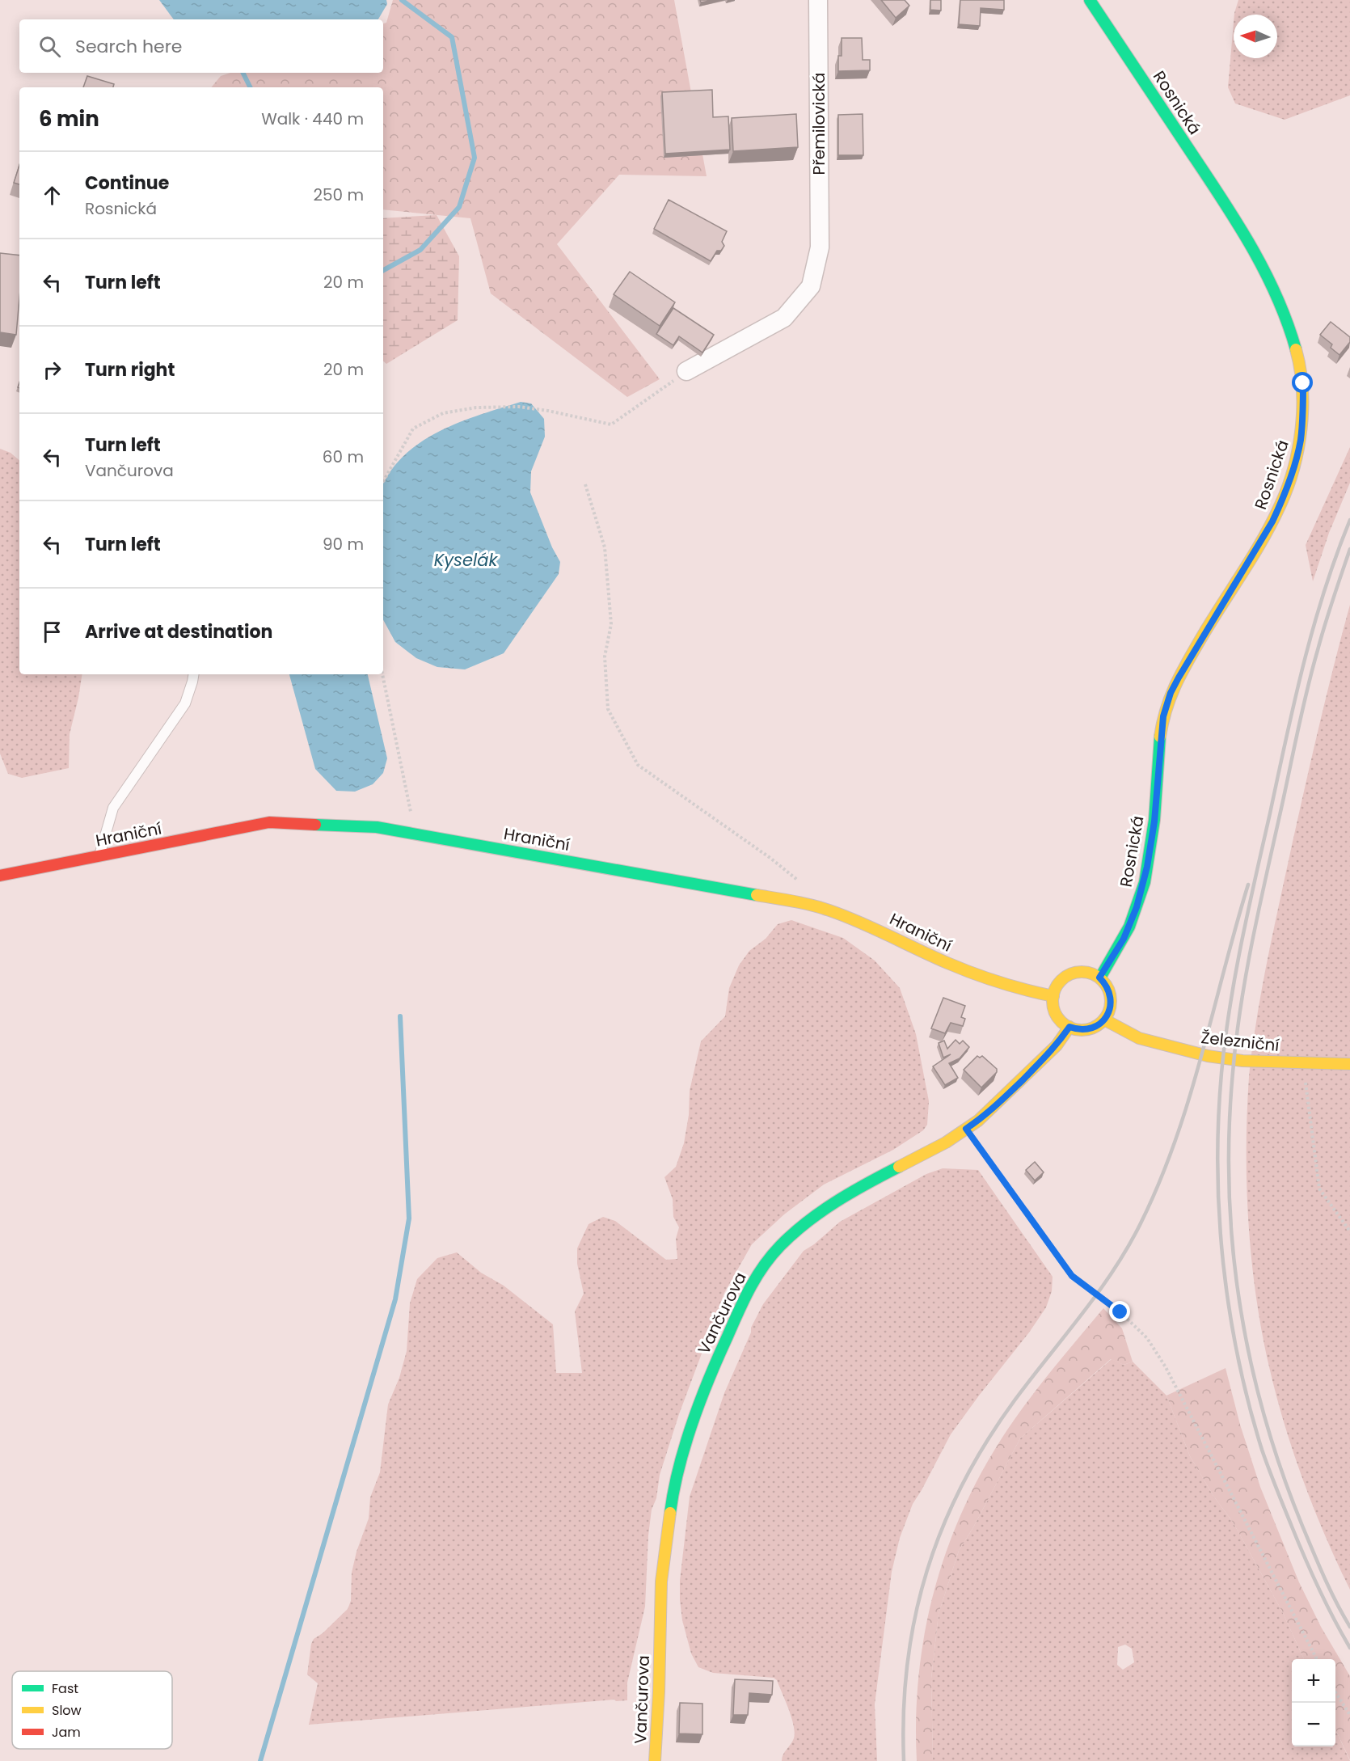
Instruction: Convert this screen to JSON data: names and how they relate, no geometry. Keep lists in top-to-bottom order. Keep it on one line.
{"streets":{"street":["Rosnická","Přemilovická","Hraniční","Železniční","Vančurova"]},"crossings":[["Rosnická","Hraniční"],["Rosnická","Železniční"],["Rosnická","Vančurova"],["Hraniční","Železniční"],["Hraniční","Vančurova"],["Železniční","Vančurova"]],"water":["Kyselák"],"legend":["Fast","Slow","Jam"],"north":"left","page":{"search":"Search here","heading":["6 min","Walk · 440 m"],"list":[["Continue","Rosnická","250 m"],["Turn left","20 m"],["Turn right","20 m"],["Turn left","Vančurova","60 m"],["Turn left","90 m"],"Arrive at destination"],"map_buttons":["+","−"]}}
